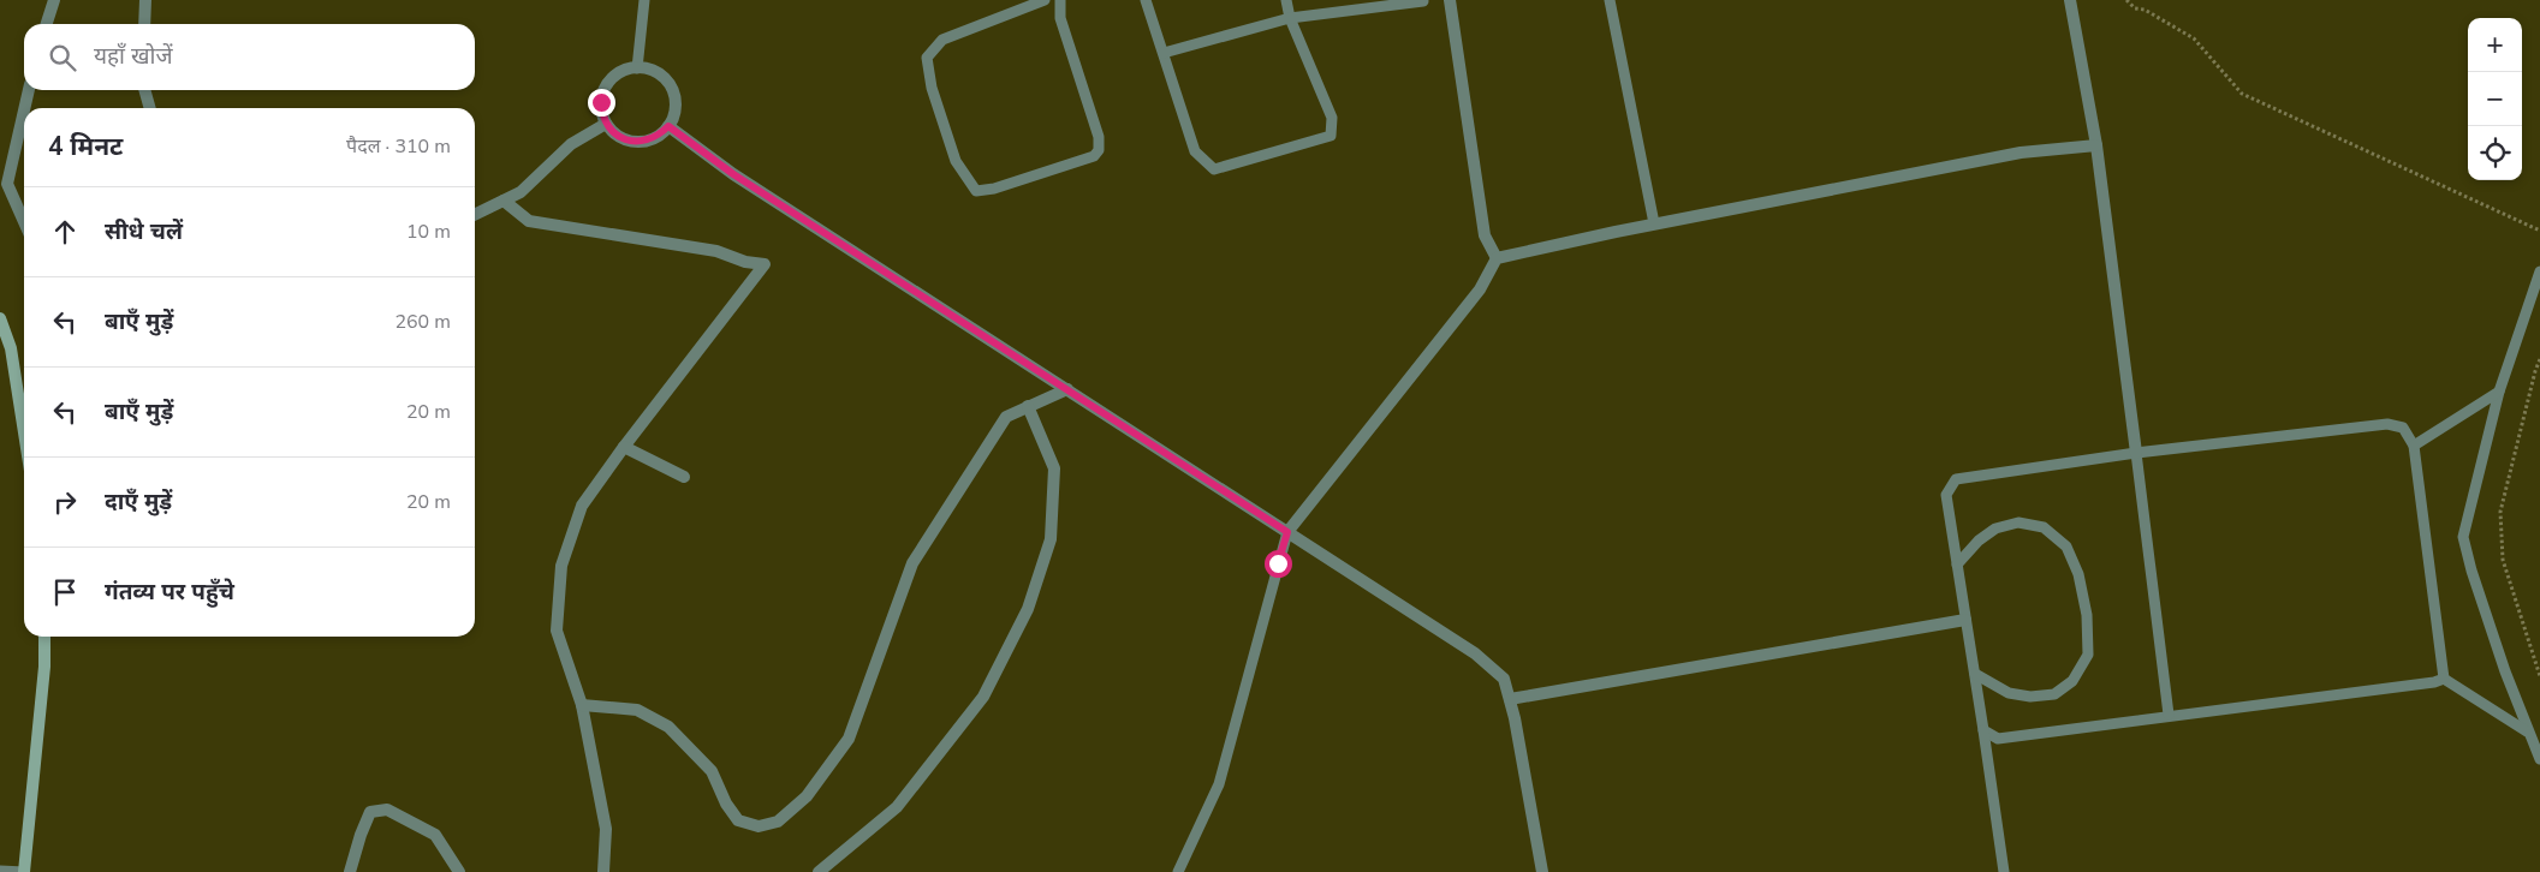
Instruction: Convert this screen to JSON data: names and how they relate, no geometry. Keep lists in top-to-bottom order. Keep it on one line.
{"page":{"map_buttons":["+","−"],"search":"यहाँ खोजें","heading":["4 मिनट","पैदल · 310 m"],"list":[["सीधे चलें","10 m"],["बाएँ मुड़ें","260 m"],["बाएँ मुड़ें","20 m"],["दाएँ मुड़ें","20 m"],"गंतव्य पर पहुँचे"]}}
